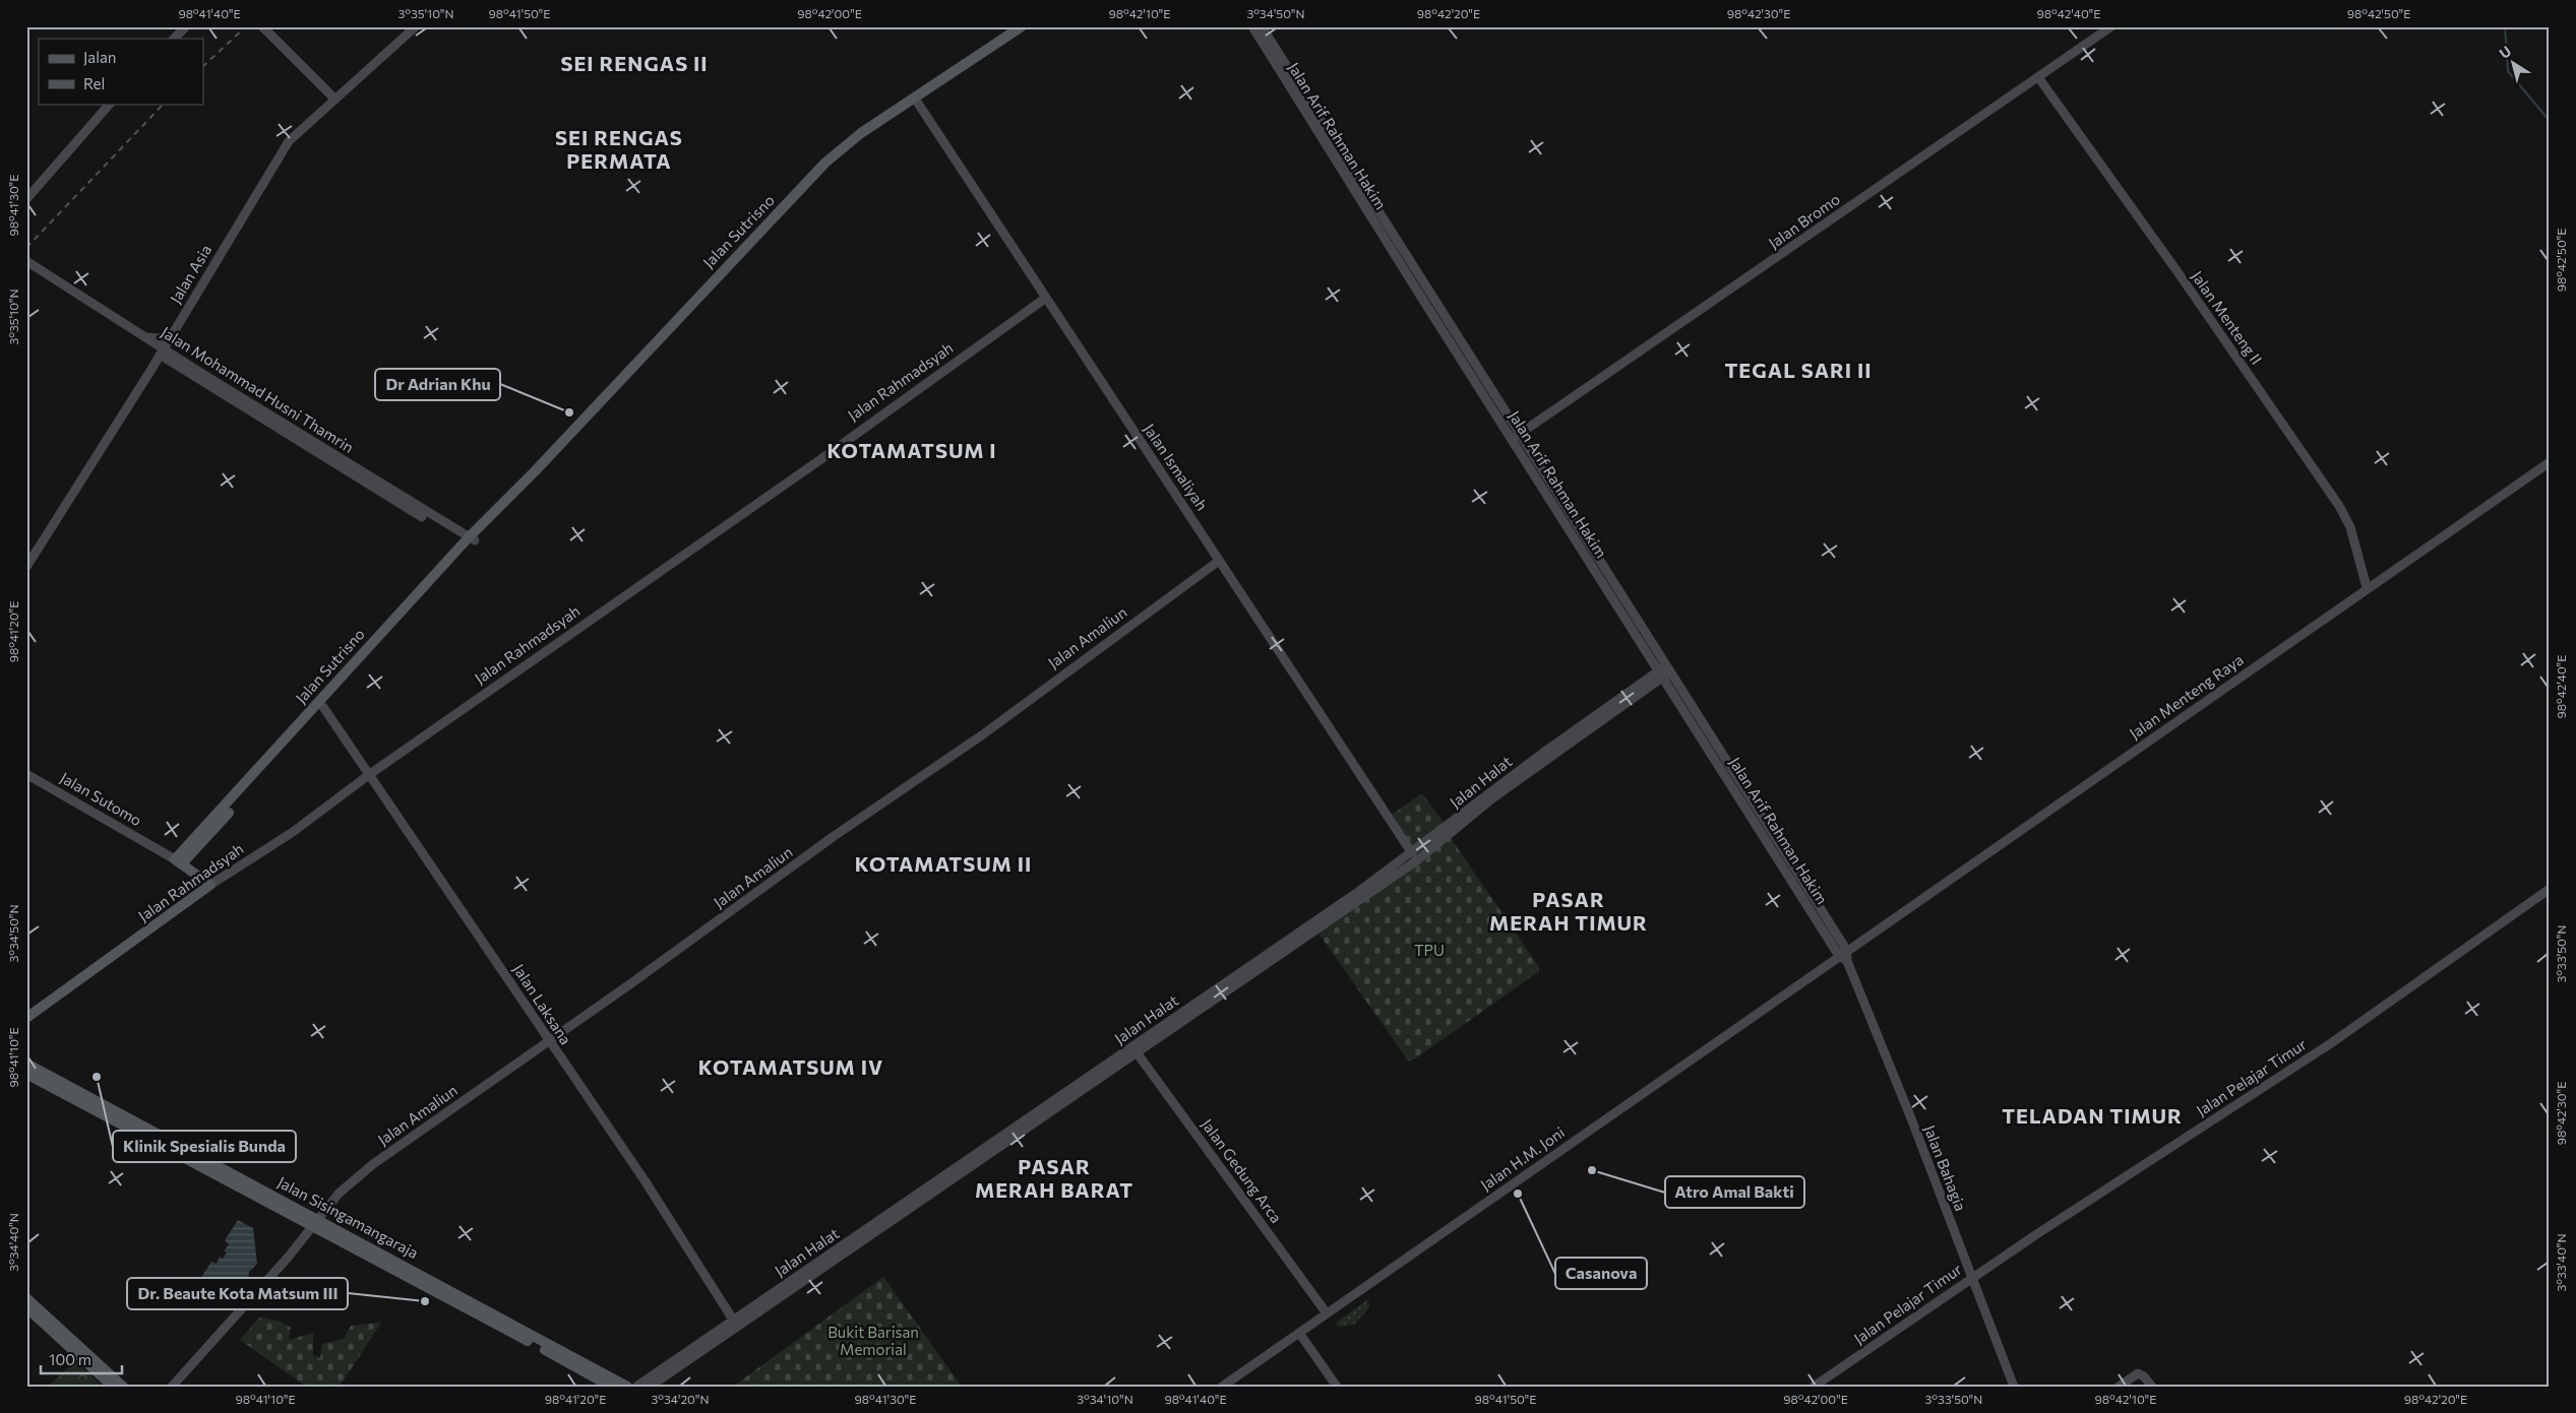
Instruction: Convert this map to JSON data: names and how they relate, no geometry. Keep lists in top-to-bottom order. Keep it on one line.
{"streets":{"main road":["Jalan Sutrisno","Jalan Rahmadsyah","Jalan Sutomo","Jalan Sisingamangaraja"],"street":["Jalan Arif Rahman Hakim","Jalan Bromo","Jalan Asia","Jalan Menteng II","Jalan Mohammad Husni Thamrin","Jalan Ismaliyah","Jalan Amaliun","Jalan Menteng Raya","Jalan Halat","Jalan Laksana","Jalan Pelajar Timur","Jalan H.M. Joni","Jalan Bahagia","Jalan Gedung Arca"]},"crossings":[["Jalan Arif Rahman Hakim","Jalan Bromo"],["Jalan Arif Rahman Hakim","Jalan Menteng Raya"],["Jalan Arif Rahman Hakim","Jalan Halat"],["Jalan Arif Rahman Hakim","Jalan H.M. Joni"],["Jalan Arif Rahman Hakim","Jalan Bahagia"],["Jalan Bromo","Jalan Menteng II"],["Jalan Sutrisno","Jalan Mohammad Husni Thamrin"],["Jalan Sutrisno","Jalan Ismaliyah"],["Jalan Sutrisno","Jalan Sutomo"],["Jalan Sutrisno","Jalan Laksana"],["Jalan Asia","Jalan Mohammad Husni Thamrin"],["Jalan Menteng II","Jalan Menteng Raya"],["Jalan Rahmadsyah","Jalan Ismaliyah"],["Jalan Rahmadsyah","Jalan Sutomo"],["Jalan Rahmadsyah","Jalan Laksana"],["Jalan Ismaliyah","Jalan Amaliun"],["Jalan Ismaliyah","Jalan Halat"],["Jalan Amaliun","Jalan Laksana"],["Jalan Amaliun","Jalan Sisingamangaraja"],["Jalan Menteng Raya","Jalan H.M. Joni"],["Jalan Menteng Raya","Jalan Bahagia"],["Jalan Halat","Jalan Laksana"],["Jalan Halat","Jalan Gedung Arca"],["Jalan Pelajar Timur","Jalan Bahagia"],["Jalan H.M. Joni","Jalan Bahagia"],["Jalan H.M. Joni","Jalan Gedung Arca"]],"districts":["SEI RENGAS II","SEI RENGAS PERMATA","TEGAL SARI II","KOTAMATSUM I","KOTAMATSUM II","PASAR MERAH TIMUR","KOTAMATSUM IV","TELADAN TIMUR","PASAR MERAH BARAT"],"parks":["TPU","Bukit Barisan Memorial"],"places":["Dr Adrian Khu","Klinik Spesialis Bunda","Atro Amal Bakti","Casanova","Dr. Beaute Kota Matsum III"],"legend":["Jalan","Rel"],"scale_bar":"100 m","north":"top left","coordinates":["98°41'40\"E","3°35'10\"N","98°41'50\"E","98°42'00\"E","98°42'10\"E","3°34'50\"N","98°42'20\"E","98°42'30\"E","98°42'40\"E","98°42'50\"E","98°41'30\"E","98°41'20\"E","3°33'50\"N","98°41'10\"E","3°34'40\"N","3°33'40\"N","3°34'20\"N","3°34'10\"N"]}
